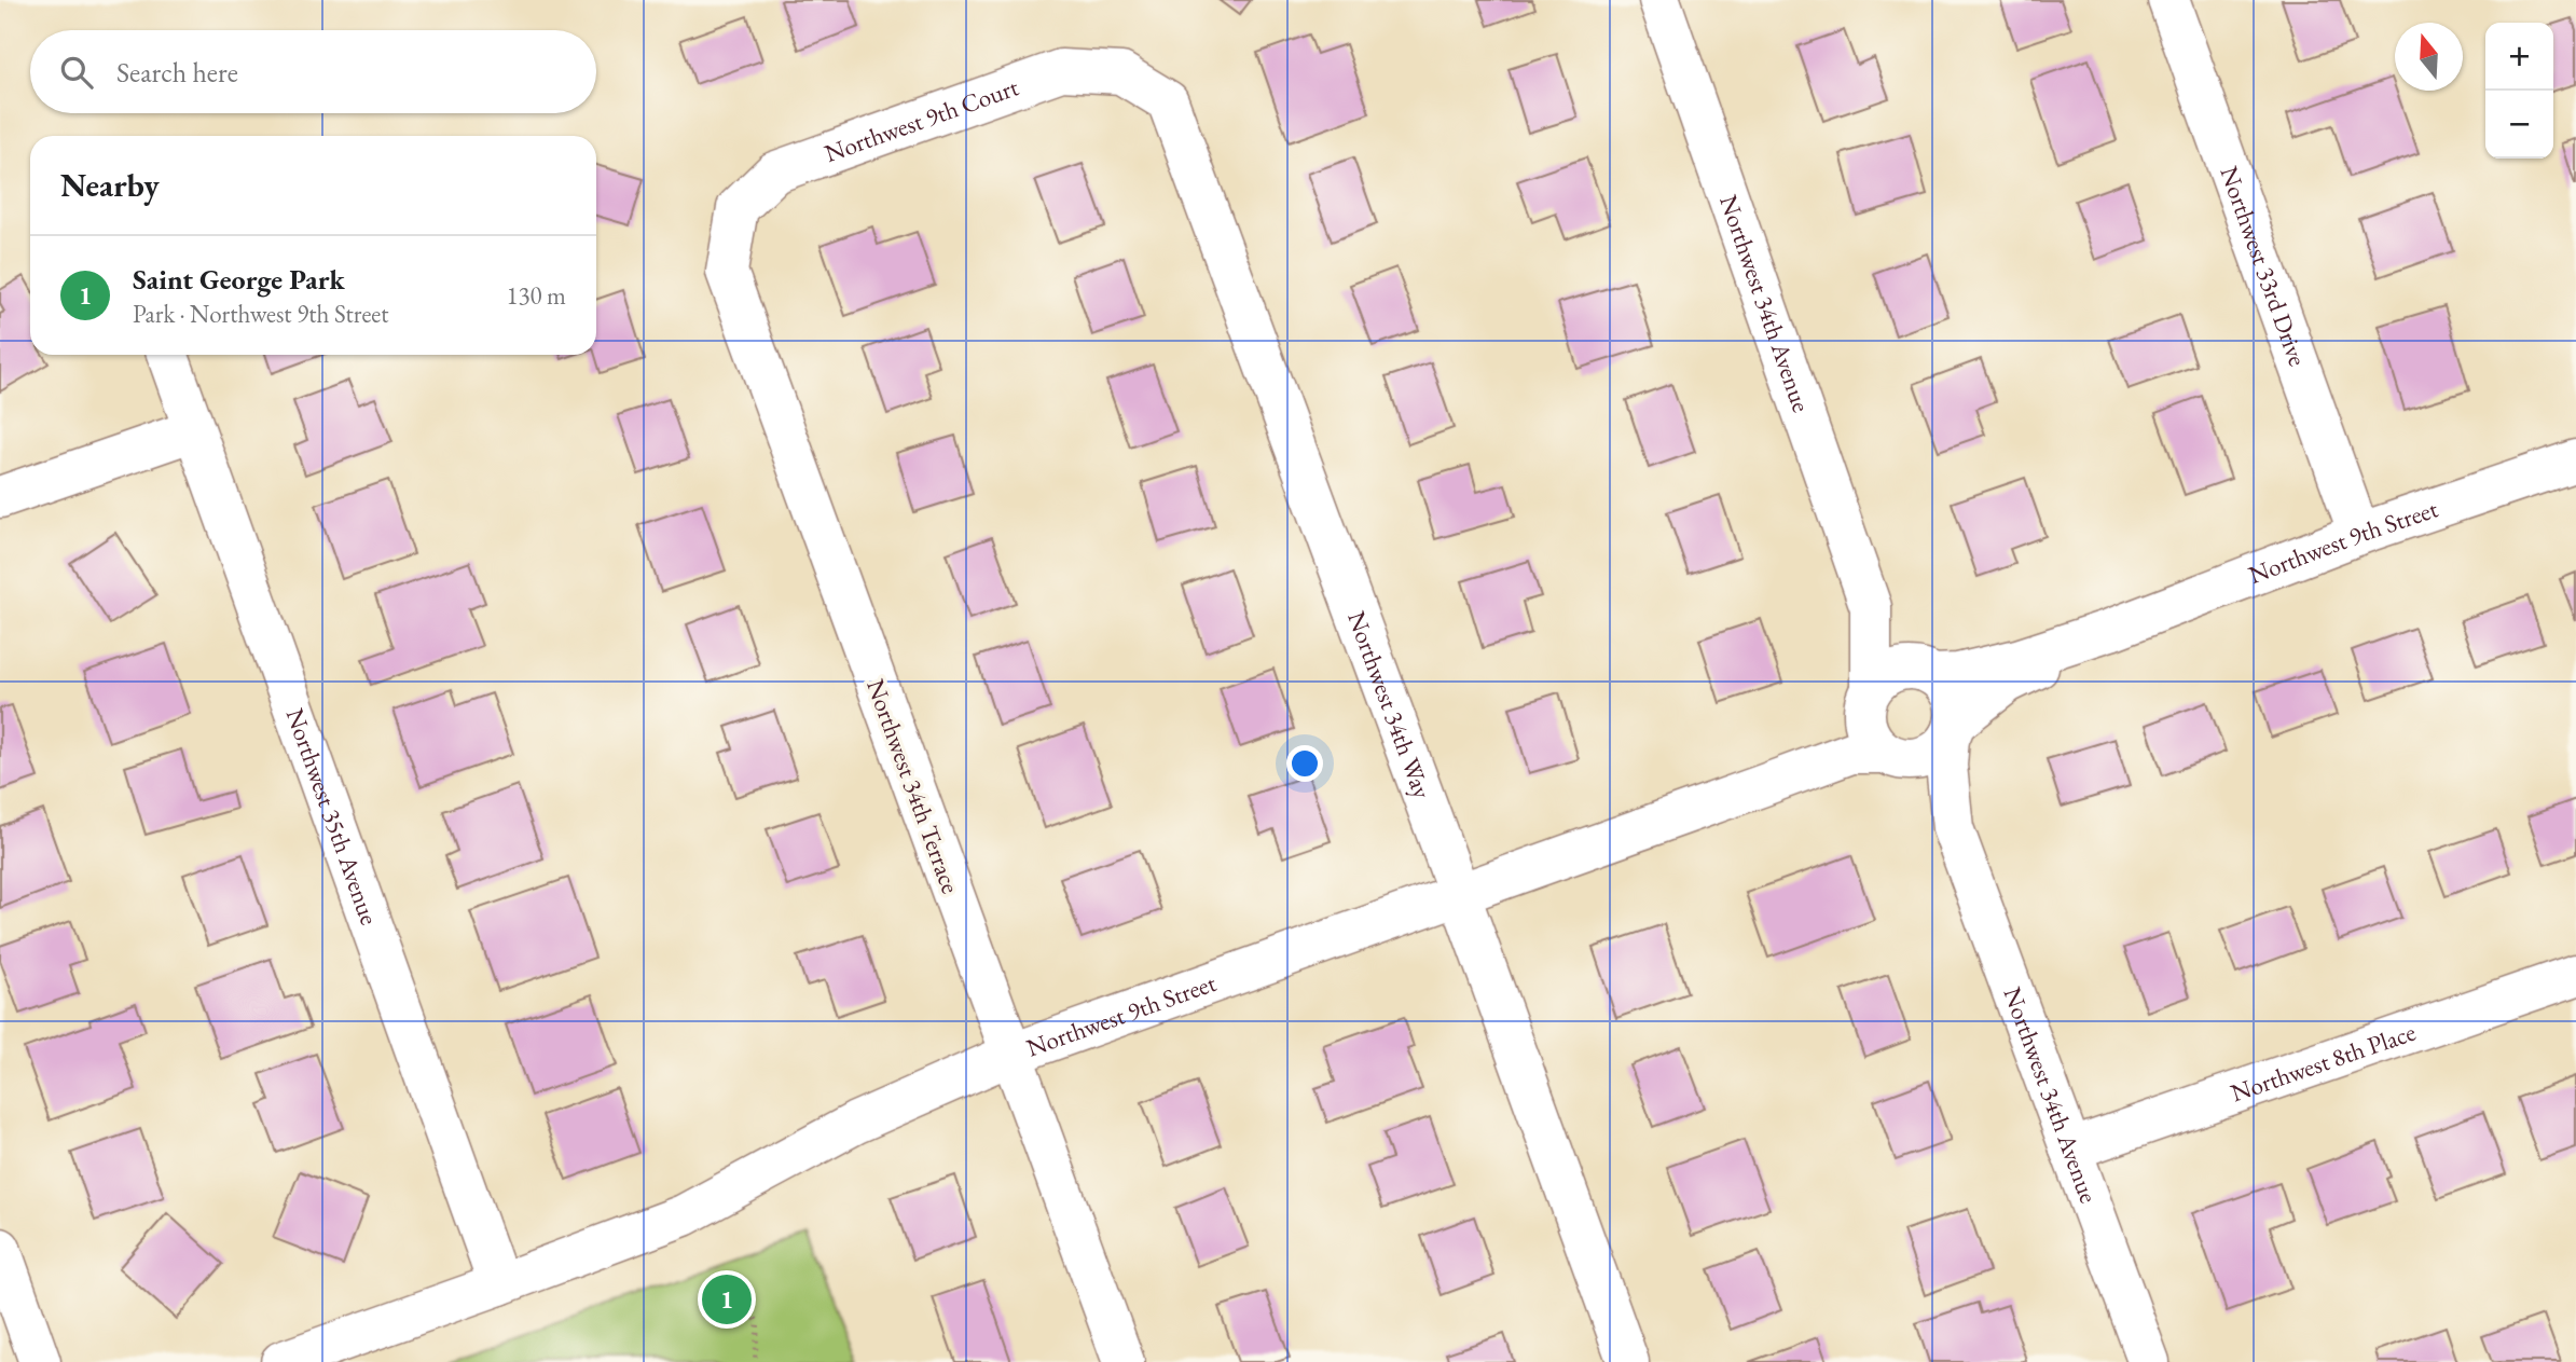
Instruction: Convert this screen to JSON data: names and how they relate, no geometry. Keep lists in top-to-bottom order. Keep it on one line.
{"streets":{"street":["Northwest 9th Court","Northwest 33rd Drive","Northwest 34th Avenue","Northwest 9th Street","Northwest 34th Way","Northwest 34th Terrace","Northwest 35th Avenue","Northwest 8th Place"]},"crossings":[["Northwest 9th Court","Northwest 34th Way"],["Northwest 9th Court","Northwest 34th Terrace"],["Northwest 33rd Drive","Northwest 9th Street"],["Northwest 34th Avenue","Northwest 9th Street"],["Northwest 34th Avenue","Northwest 8th Place"],["Northwest 9th Street","Northwest 34th Way"],["Northwest 9th Street","Northwest 34th Terrace"],["Northwest 9th Street","Northwest 35th Avenue"]],"north":"top","page":{"map_buttons":["+","−"],"search":"Search here","heading":"Nearby","list":[{"mark":"1","name":"Saint George Park","note":"Park · Northwest 9th Street","value":"130 m"}],"pins":"1"}}
